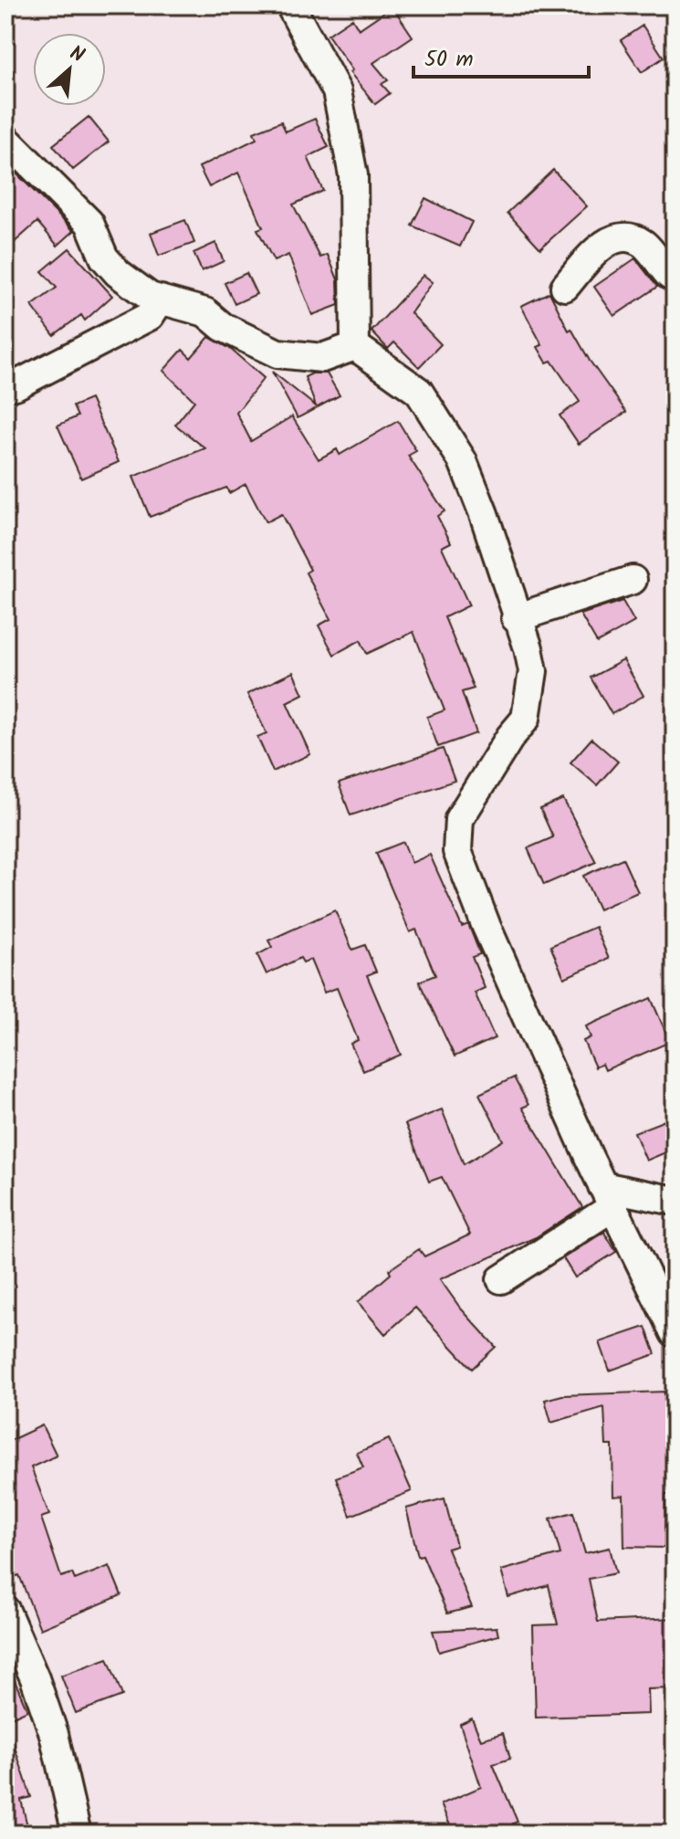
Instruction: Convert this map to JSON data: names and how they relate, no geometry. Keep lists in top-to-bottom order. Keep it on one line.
{"scale_bar":"50 m","north":"top right"}
